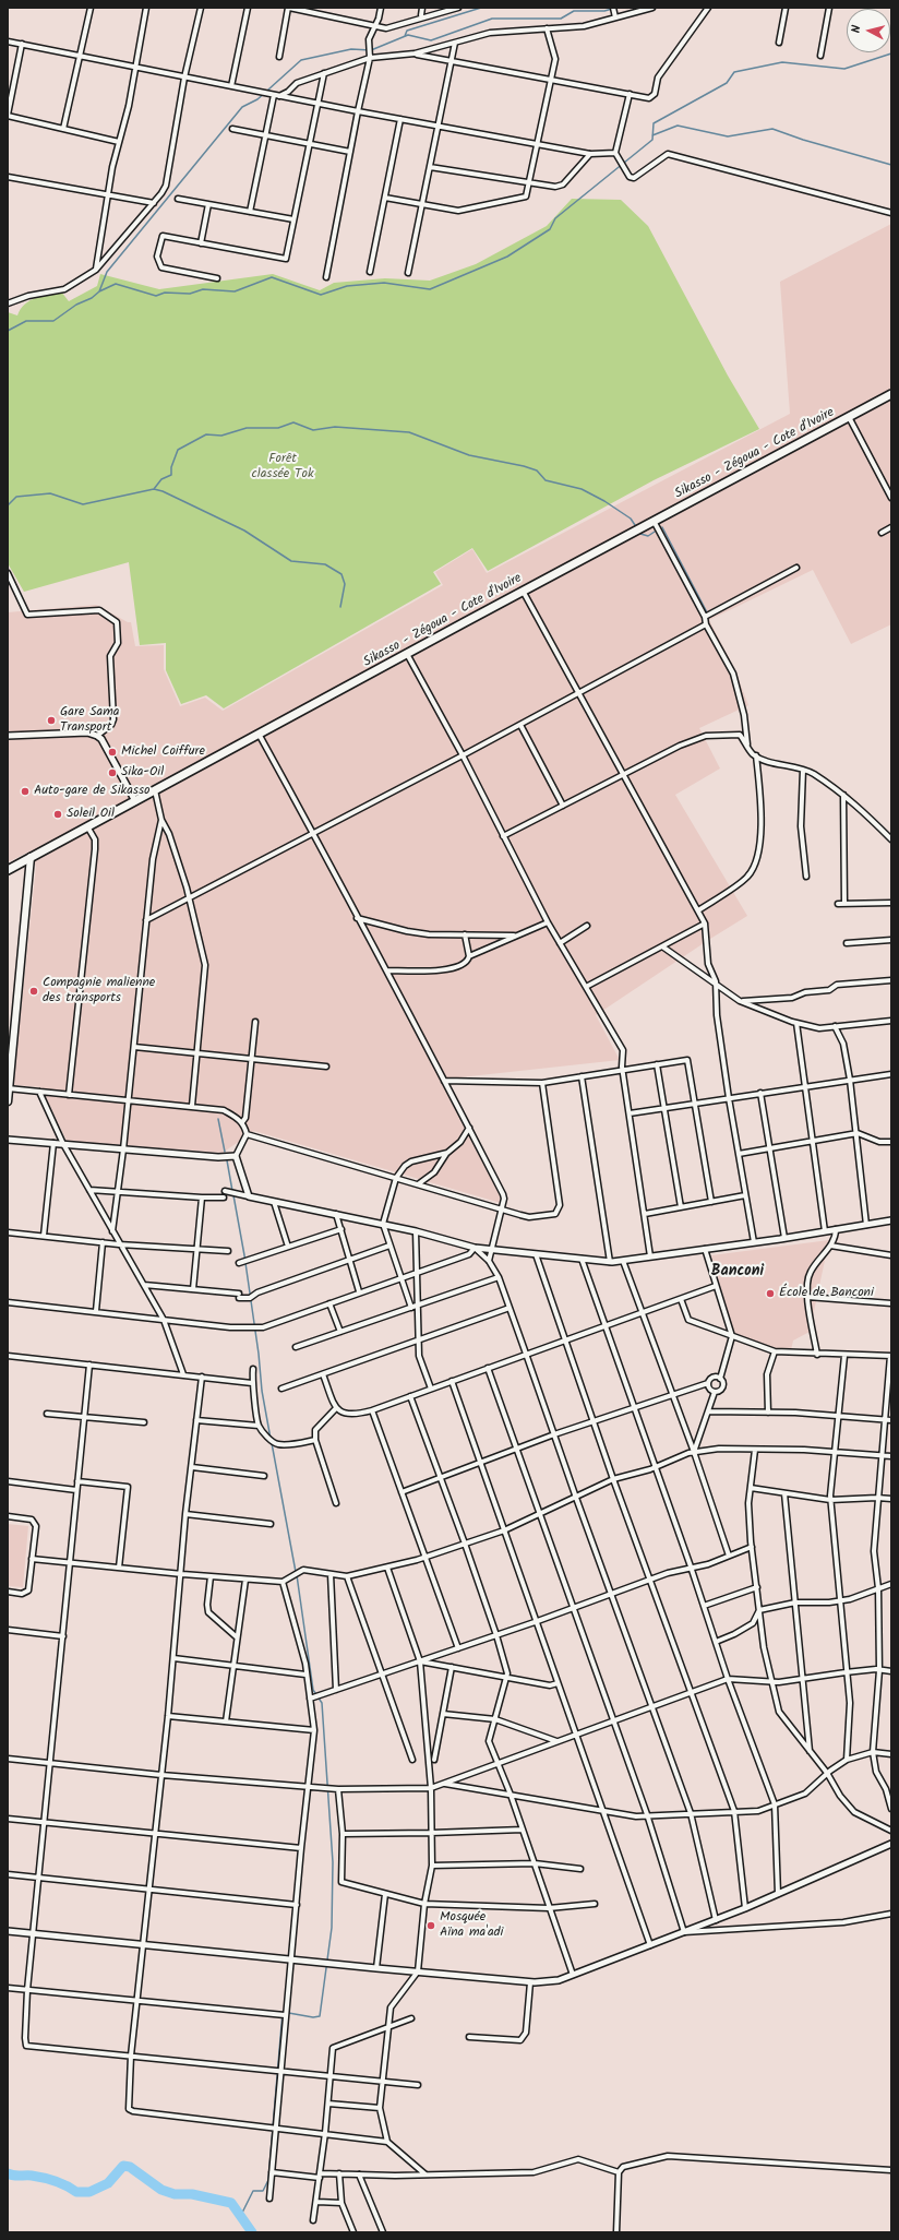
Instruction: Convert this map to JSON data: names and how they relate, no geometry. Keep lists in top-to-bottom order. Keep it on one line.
{"streets":{"highway":["Sikasso - Zégoua - Cote d'Ivoire"]},"districts":["Banconi"],"parks":["Forêt classée Tok"],"places":["Gare Sama Transport","Michel Coiffure","Sika-Oil","Auto-gare de Sikasso","Soleil Oil","Compagnie malienne des transports","École de Banconi","Mosquée Aïna ma'adi"],"north":"left"}
